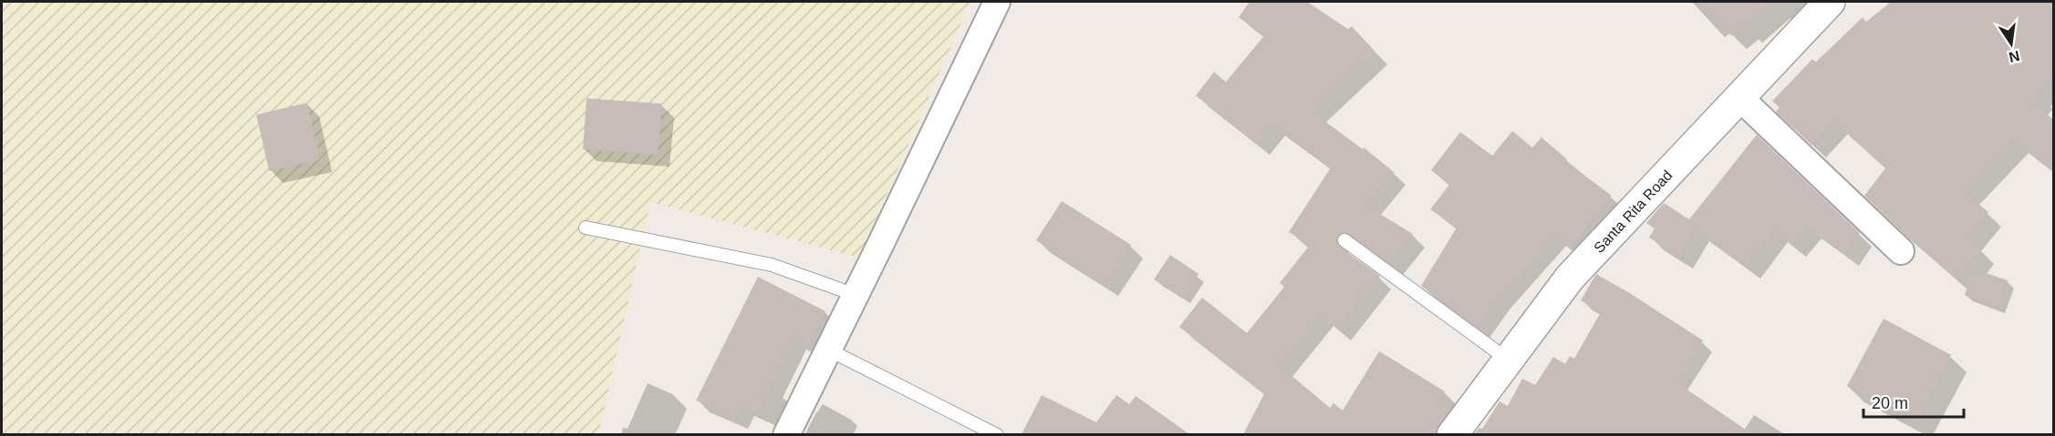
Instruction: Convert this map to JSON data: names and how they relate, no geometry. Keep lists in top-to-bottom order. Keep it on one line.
{"streets":{"street":["Santa Rita Road"]},"scale_bar":"20 m","north":"bottom"}
